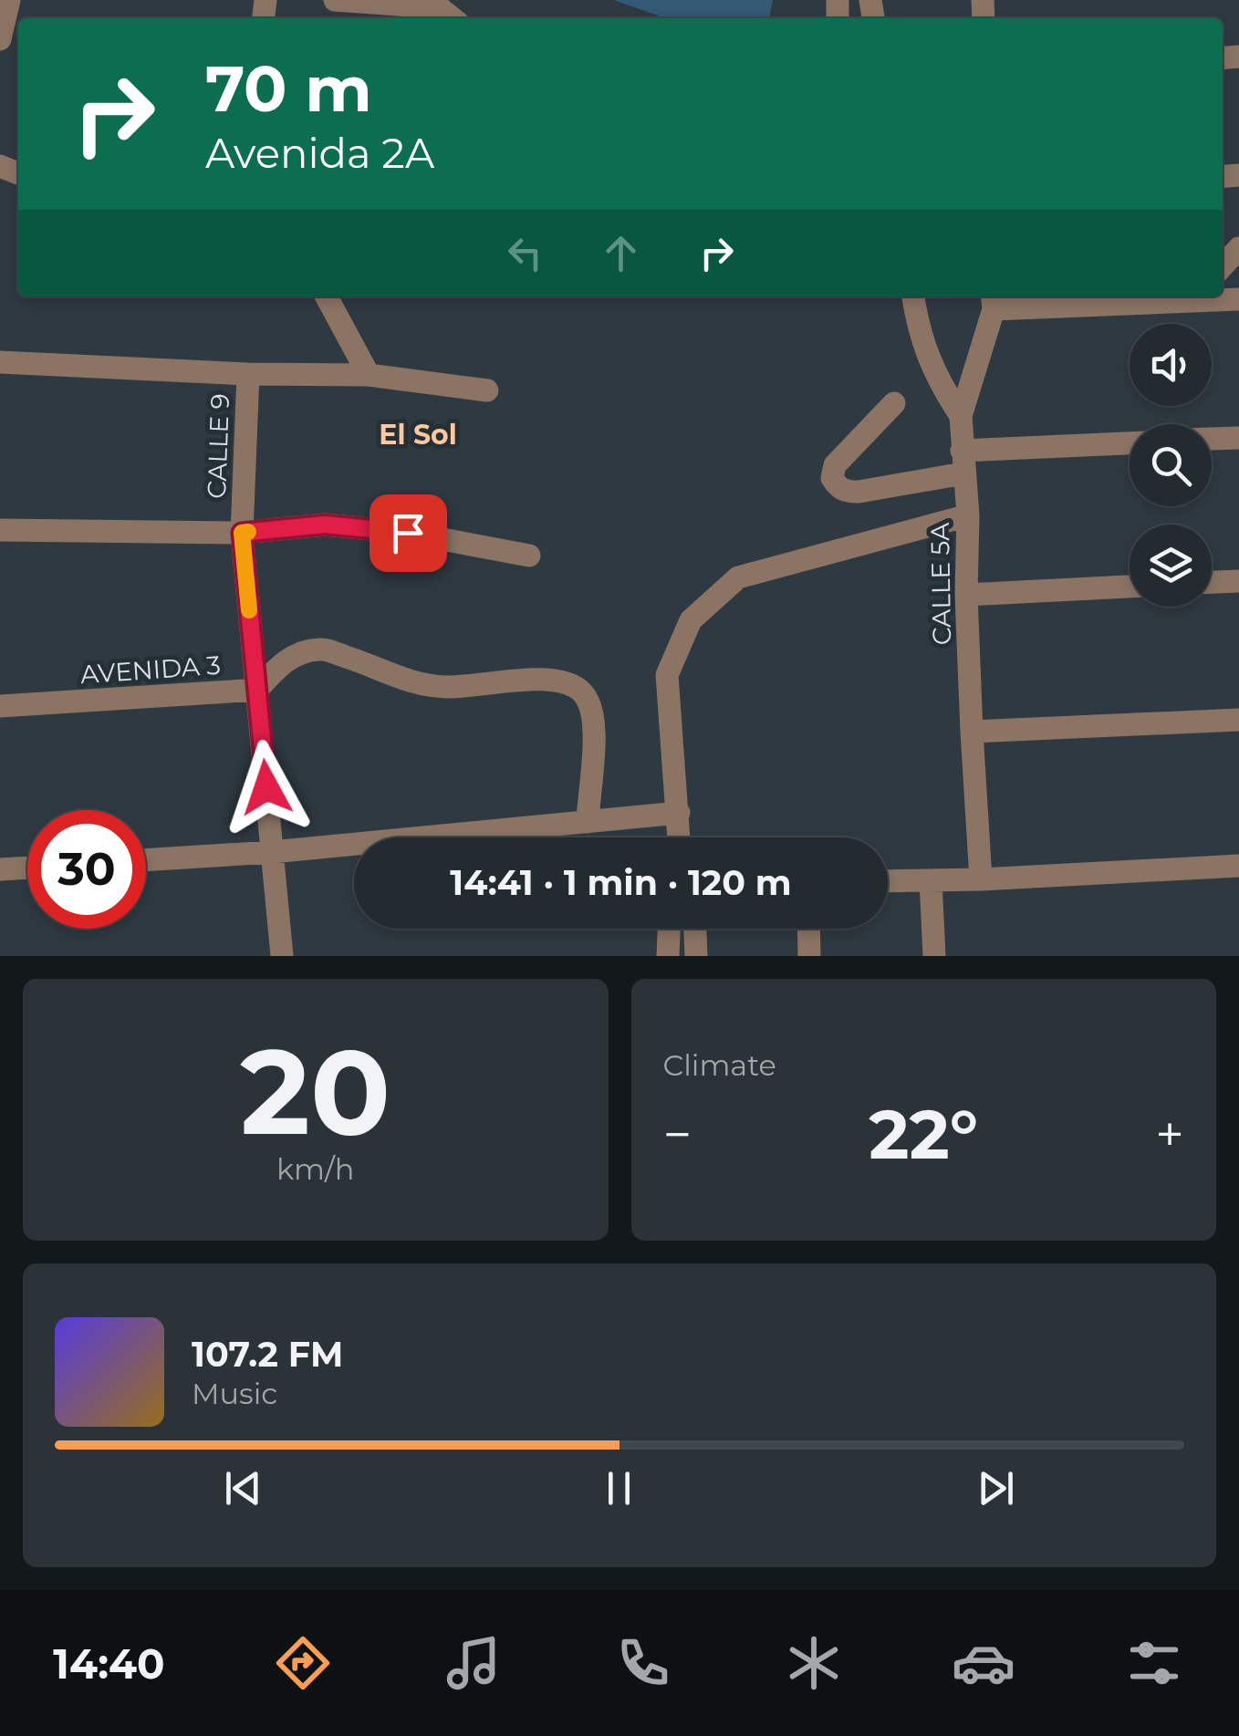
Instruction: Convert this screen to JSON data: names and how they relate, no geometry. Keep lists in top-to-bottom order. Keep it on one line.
{"streets":{"street":["CALLE 9","CALLE 5A","AVENIDA 3"]},"crossings":[["CALLE 9","AVENIDA 3"]],"districts":["El Sol"],"page":{"turn":["70 m","Avenida 2A"],"limit":"30","trip":"14:41 · 1 min · 120 m","tile":[["20","km/h"],"Climate"],"heat":["−","22°","+"],"song":["107.2 FM","Music"],"tabs":"14:40"}}
